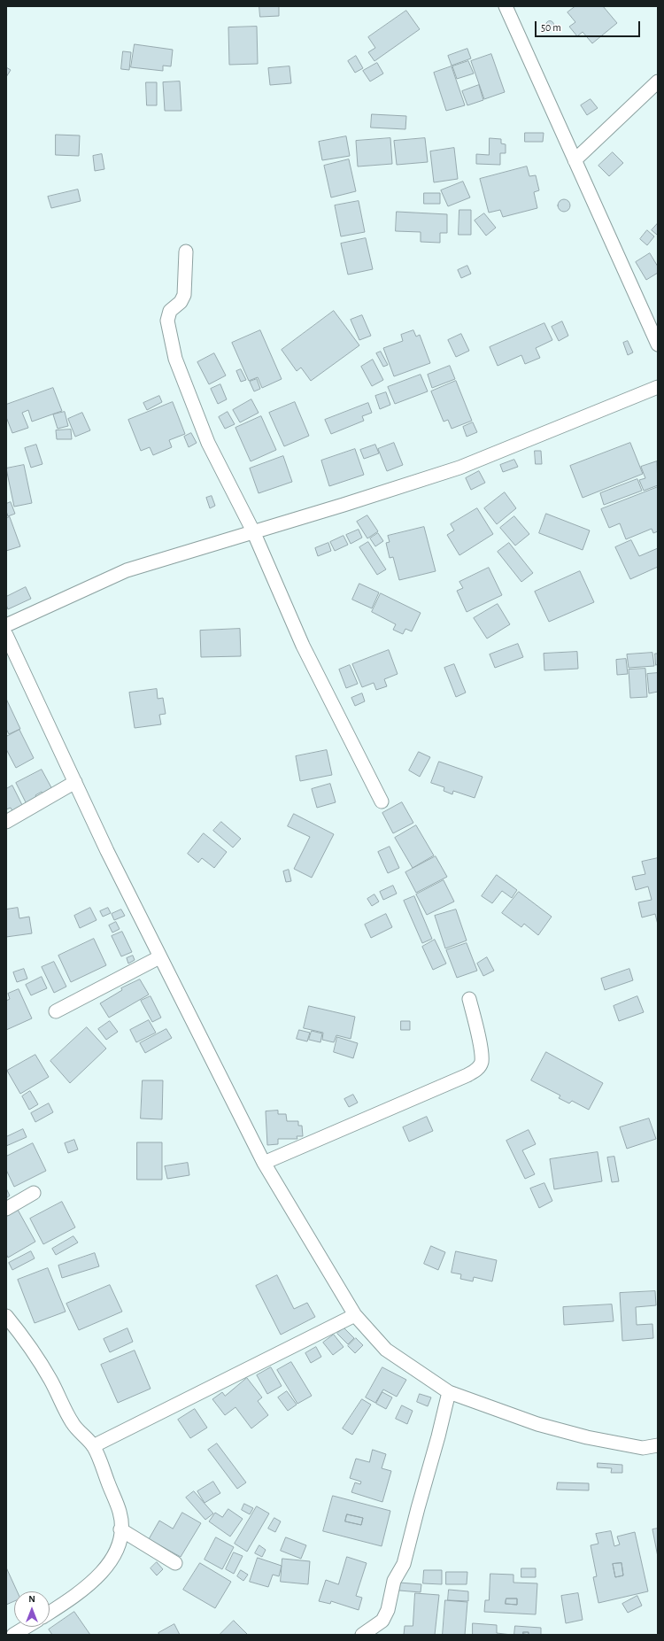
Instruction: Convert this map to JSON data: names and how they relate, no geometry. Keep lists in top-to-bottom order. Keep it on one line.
{"scale_bar":"50 m","north":"top"}
